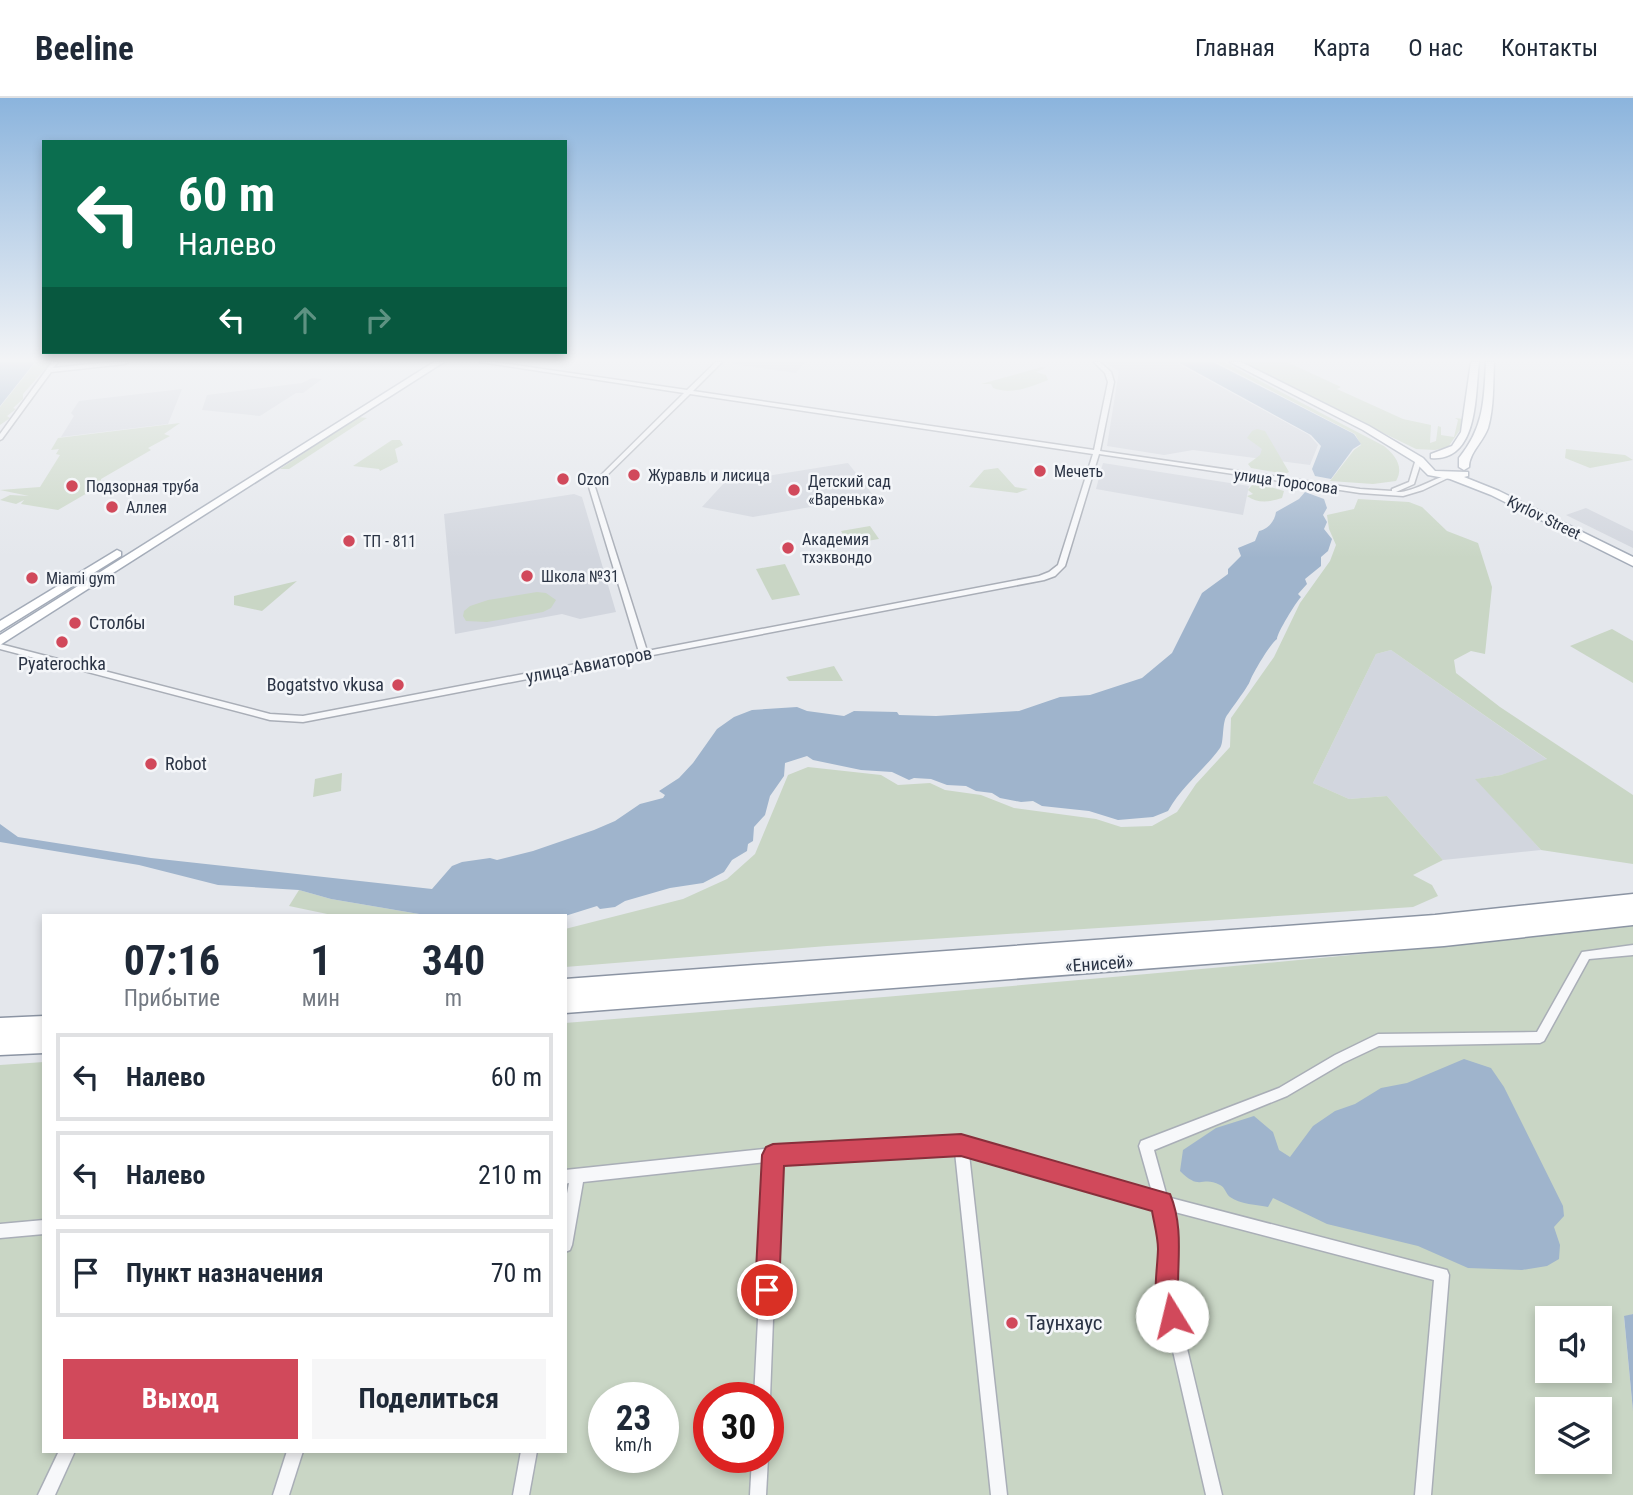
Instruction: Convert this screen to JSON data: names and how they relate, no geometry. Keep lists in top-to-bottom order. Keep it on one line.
{"streets":{"highway":["«Енисей»"],"main road":["Kyrlov Street"],"street":["улица Торосова","улица Авиаторов"]},"crossings":[["улица Торосова","Kyrlov Street"],["улица Торосова","улица Авиаторов"]],"places":["Мечеть","Журавль и лисица","Ozon","Подзорная труба","Детский сад «Варенька»","Аллея","ТП - 811","Академия тхэквондо","Школа №31","Miami gym","Столбы","Pyaterochka","Bogatstvo vkusa","Robot","Таунхаус"],"page":{"header":"Beeline","nav":["Главная","Карта","О нас","Контакты"],"turn":["60 m","Налево"],"eta":["07:16","Прибытие","1","мин","340","m"],"list":[{"name":"Налево","value":"60 m"},{"name":"Налево","value":"210 m"},{"name":"Пункт назначения","value":"70 m"}],"buttons":["Выход","Поделиться"],"speed":"23 km/h","limit":"30"}}
